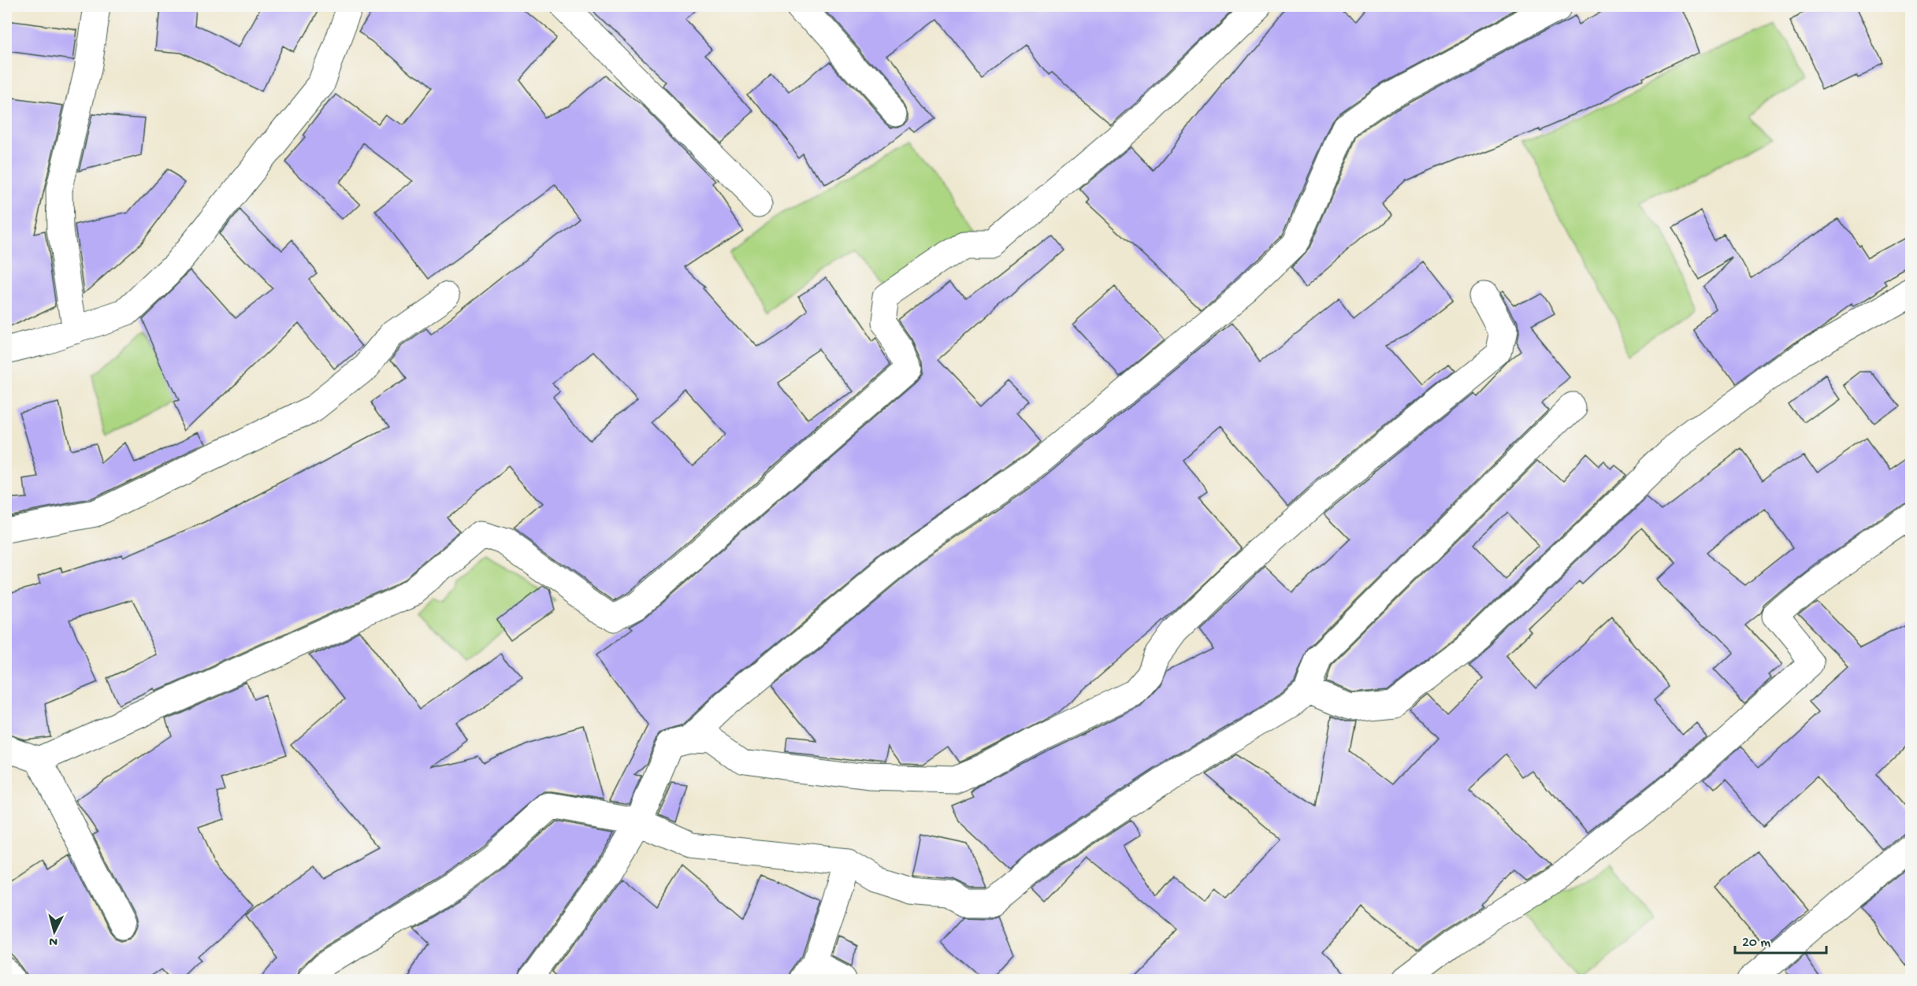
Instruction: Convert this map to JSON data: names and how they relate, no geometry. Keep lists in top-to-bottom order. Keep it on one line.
{"scale_bar":"20 m","north":"bottom"}
